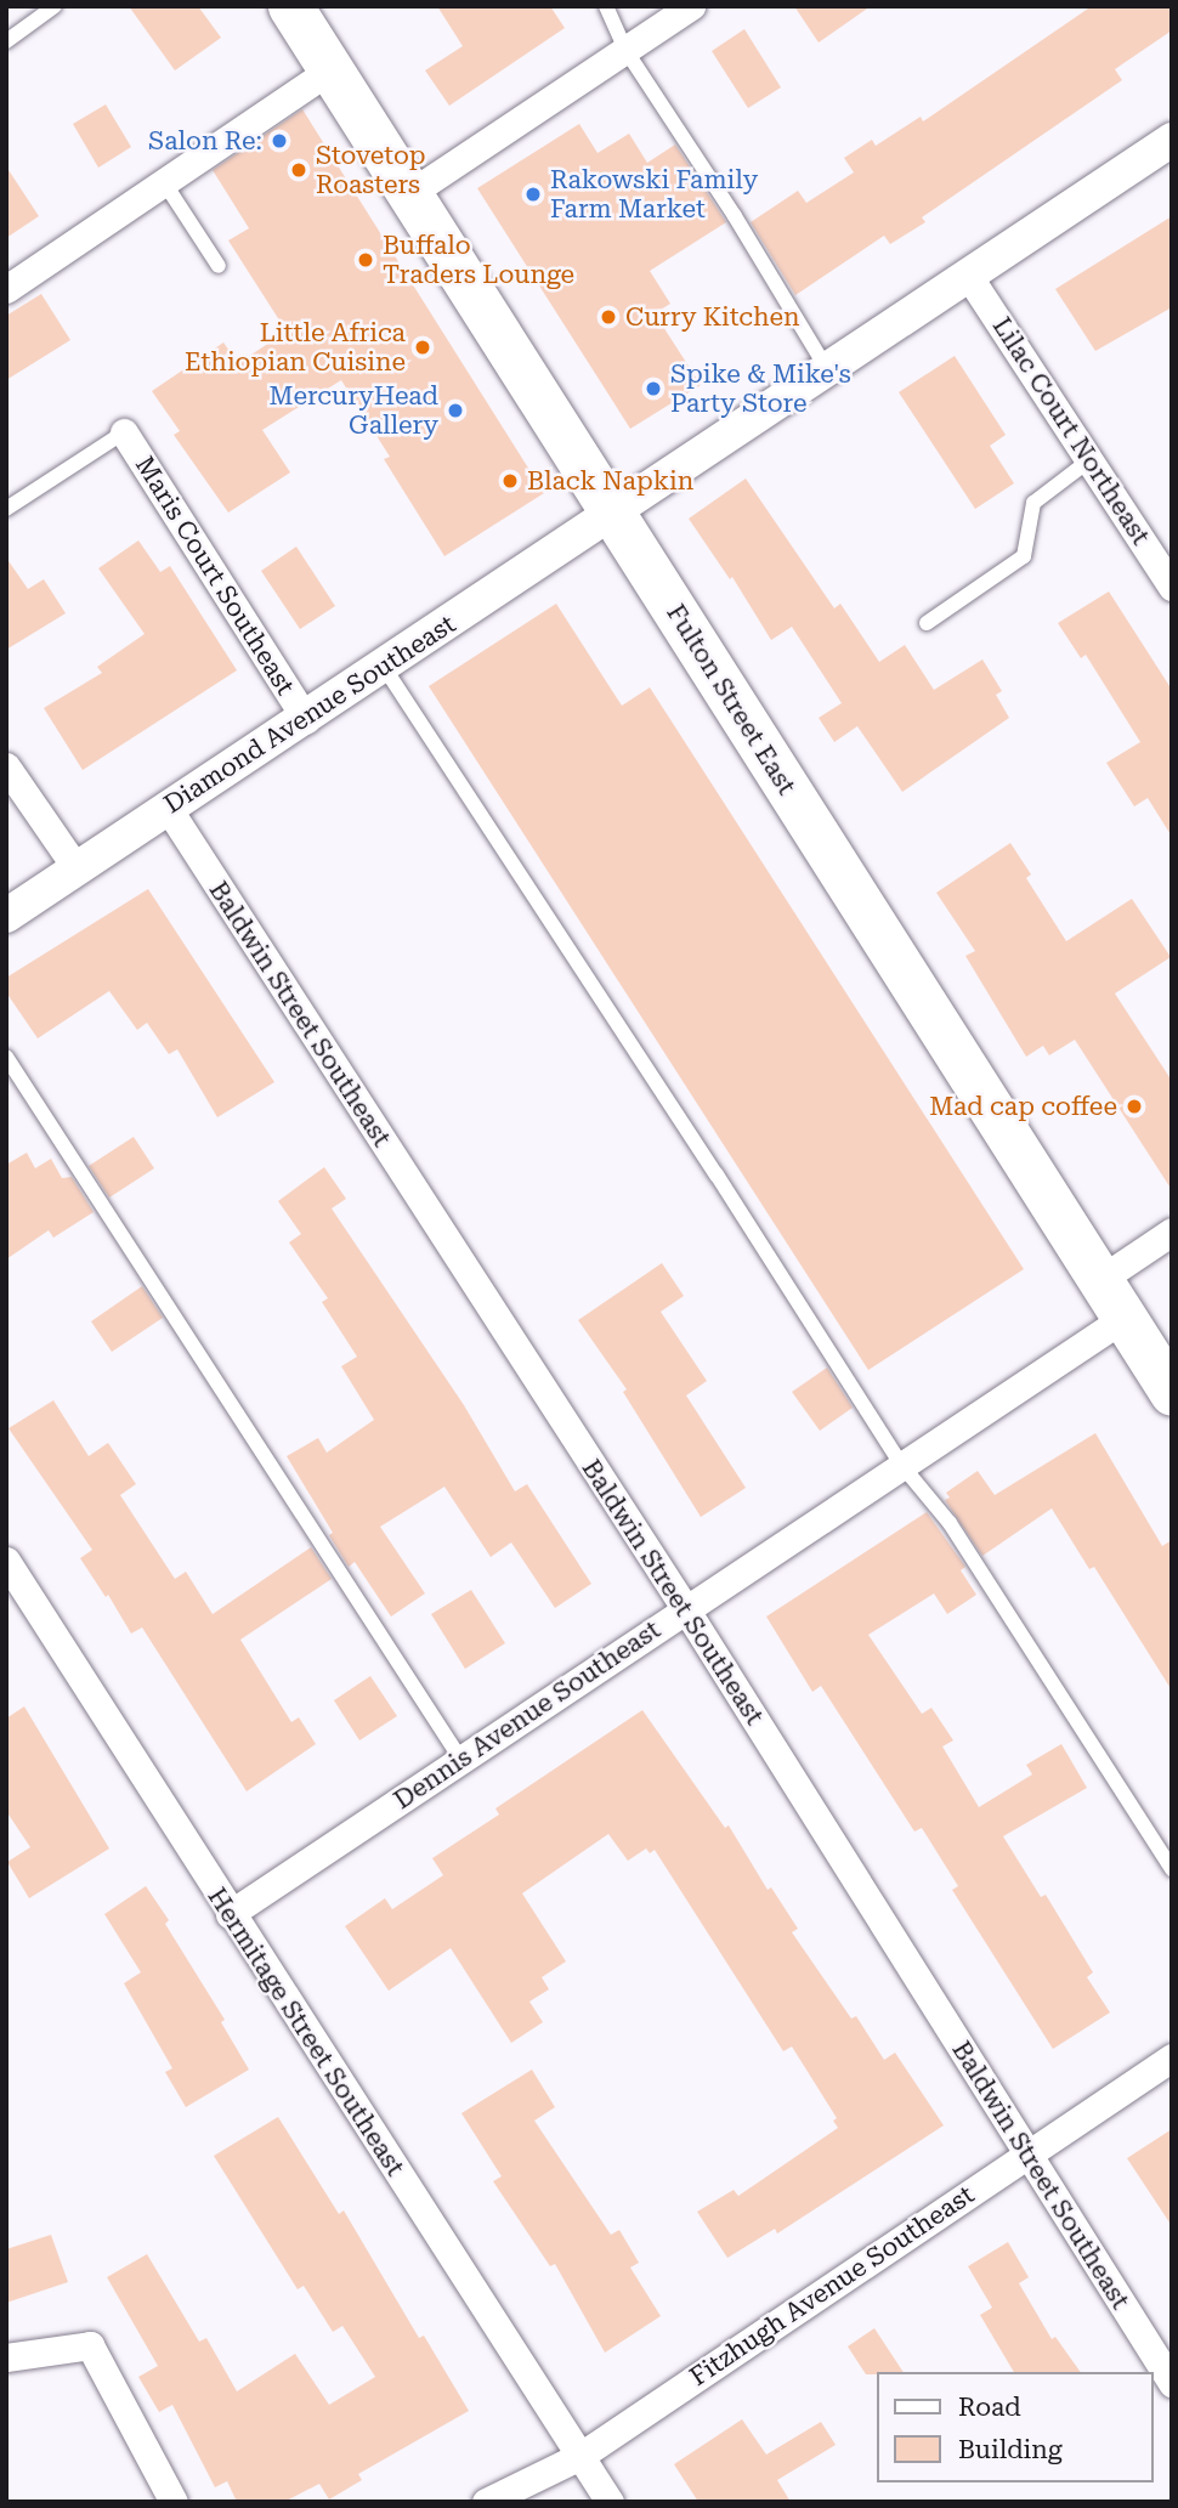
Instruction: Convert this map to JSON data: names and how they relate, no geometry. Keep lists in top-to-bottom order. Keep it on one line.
{"streets":{"main road":["Fulton Street East"],"street":["Lilac Court Northeast","Maris Court Southeast","Diamond Avenue Southeast","Baldwin Street Southeast","Dennis Avenue Southeast","Hermitage Street Southeast","Fitzhugh Avenue Southeast"]},"crossings":[["Lilac Court Northeast","Diamond Avenue Southeast"],["Maris Court Southeast","Diamond Avenue Southeast"],["Fulton Street East","Diamond Avenue Southeast"],["Fulton Street East","Dennis Avenue Southeast"],["Diamond Avenue Southeast","Baldwin Street Southeast"],["Baldwin Street Southeast","Dennis Avenue Southeast"],["Baldwin Street Southeast","Fitzhugh Avenue Southeast"],["Dennis Avenue Southeast","Hermitage Street Southeast"],["Hermitage Street Southeast","Fitzhugh Avenue Southeast"]],"places":["Salon Re:","Stovetop Roasters","Rakowski Family Farm Market","Buffalo Traders Lounge","Curry Kitchen","Little Africa Ethiopian Cuisine","Spike & Mike's Party Store","MercuryHead Gallery","Black Napkin","Mad cap coffee"],"legend":["Road","Building"]}
